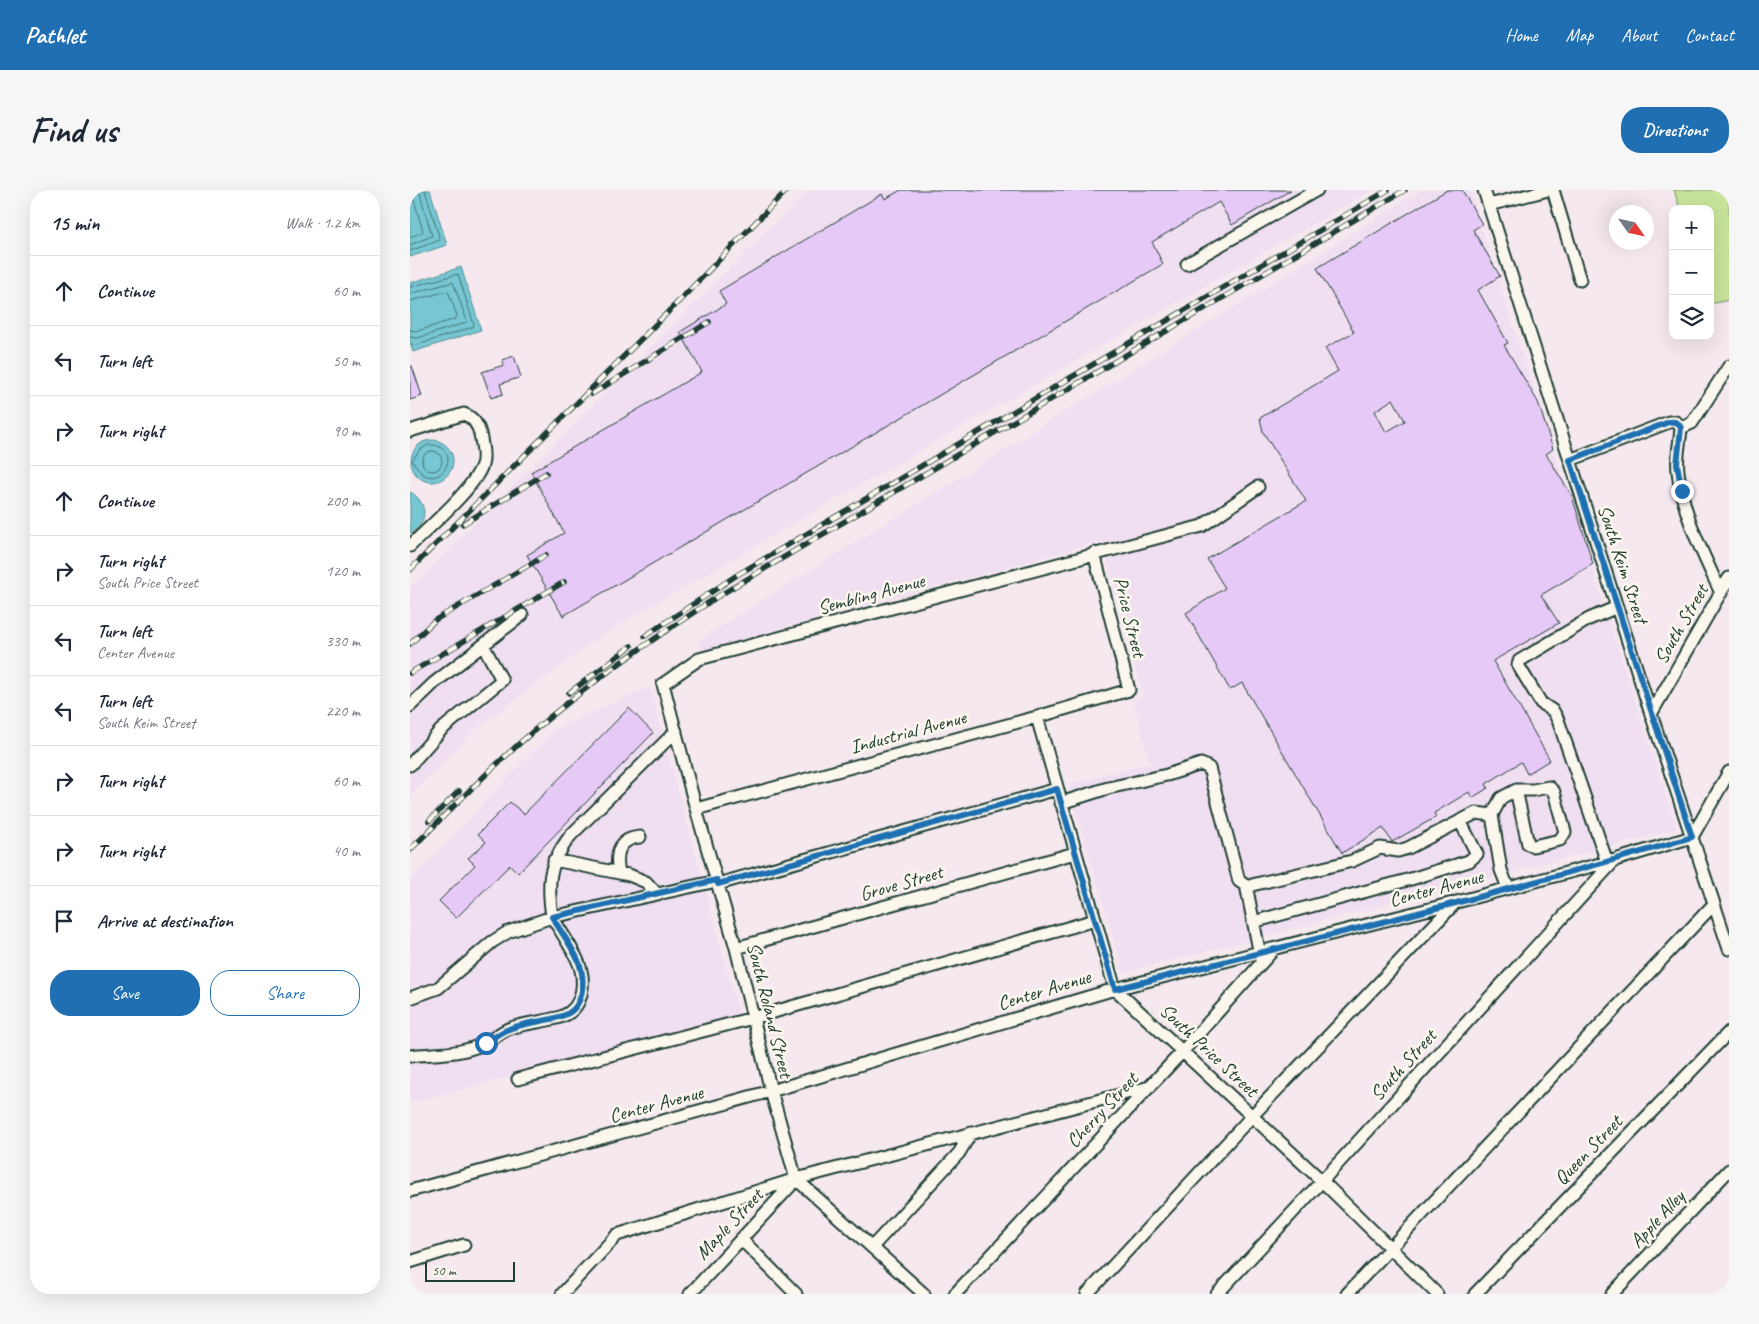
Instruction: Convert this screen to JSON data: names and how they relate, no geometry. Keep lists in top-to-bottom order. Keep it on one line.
{"streets":{"street":["South Keim Street","Sembling Avenue","Price Street","South Street","Industrial Avenue","Grove Street","Center Avenue","South Roland Street","South Price Street","Cherry Street","Queen Street","Apple Alley","Maple Street"]},"crossings":[["South Keim Street","South Street"],["South Keim Street","Center Avenue"],["Sembling Avenue","Price Street"],["Sembling Avenue","South Roland Street"],["Price Street","Industrial Avenue"],["South Street","Center Avenue"],["South Street","South Price Street"],["Industrial Avenue","South Roland Street"],["Grove Street","South Roland Street"],["Center Avenue","South Roland Street"],["Center Avenue","South Price Street"],["Center Avenue","Cherry Street"],["South Roland Street","Maple Street"],["South Price Street","Cherry Street"]],"scale_bar":"50 m","north":"bottom right","page":{"header":"Pathlet","nav":["Home","Map","About","Contact"],"buttons":["Directions",["Save","Share"]],"title":"Find us","heading":["15 min","Walk · 1.2 km"],"map_buttons":["+","−"],"list":[["Continue","60 m"],["Turn left","50 m"],["Turn right","90 m"],["Continue","200 m"],["Turn right","South Price Street","120 m"],["Turn left","Center Avenue","330 m"],["Turn left","South Keim Street","220 m"],["Turn right","60 m"],["Turn right","40 m"],"Arrive at destination"],"scale":"50 m"}}
